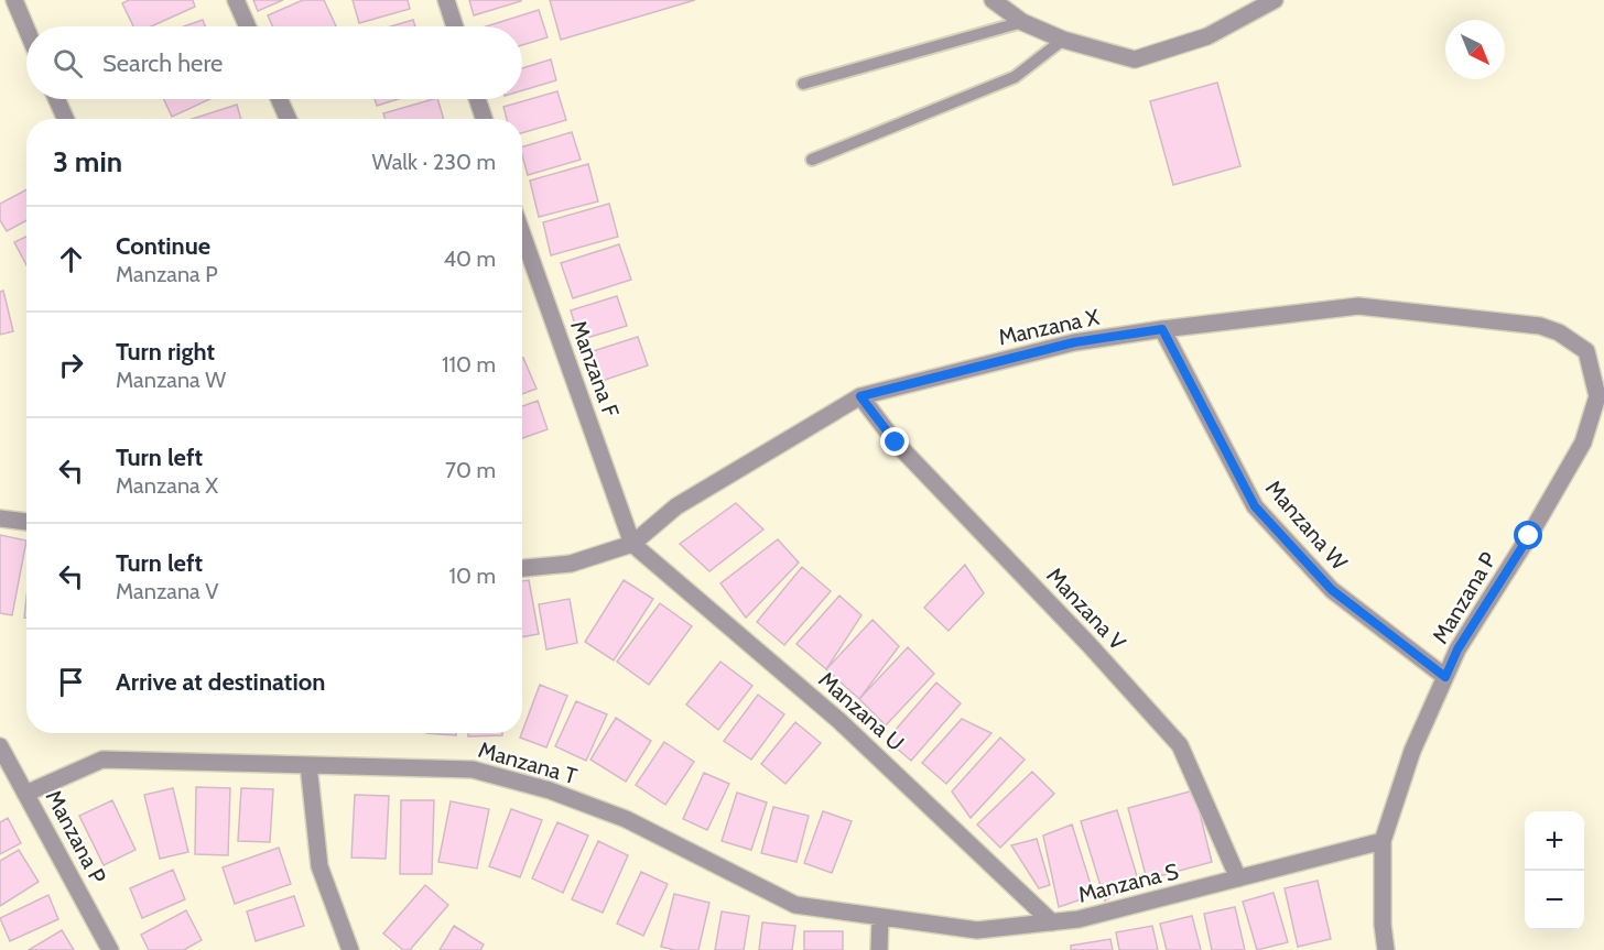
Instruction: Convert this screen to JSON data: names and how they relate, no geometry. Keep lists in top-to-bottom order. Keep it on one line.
{"streets":{"street":["Manzana X","Manzana F","Manzana W","Manzana P","Manzana V","Manzana U","Manzana T","Manzana S"]},"crossings":[["Manzana X","Manzana F"],["Manzana X","Manzana W"],["Manzana X","Manzana P"],["Manzana X","Manzana V"],["Manzana X","Manzana U"],["Manzana F","Manzana U"],["Manzana W","Manzana P"],["Manzana P","Manzana T"],["Manzana P","Manzana S"],["Manzana V","Manzana S"],["Manzana U","Manzana S"],["Manzana T","Manzana S"]],"north":"bottom right","page":{"search":"Search here","heading":["3 min","Walk · 230 m"],"list":[["Continue","Manzana P","40 m"],["Turn right","Manzana W","110 m"],["Turn left","Manzana X","70 m"],["Turn left","Manzana V","10 m"],"Arrive at destination"],"map_buttons":["+","−"]}}
